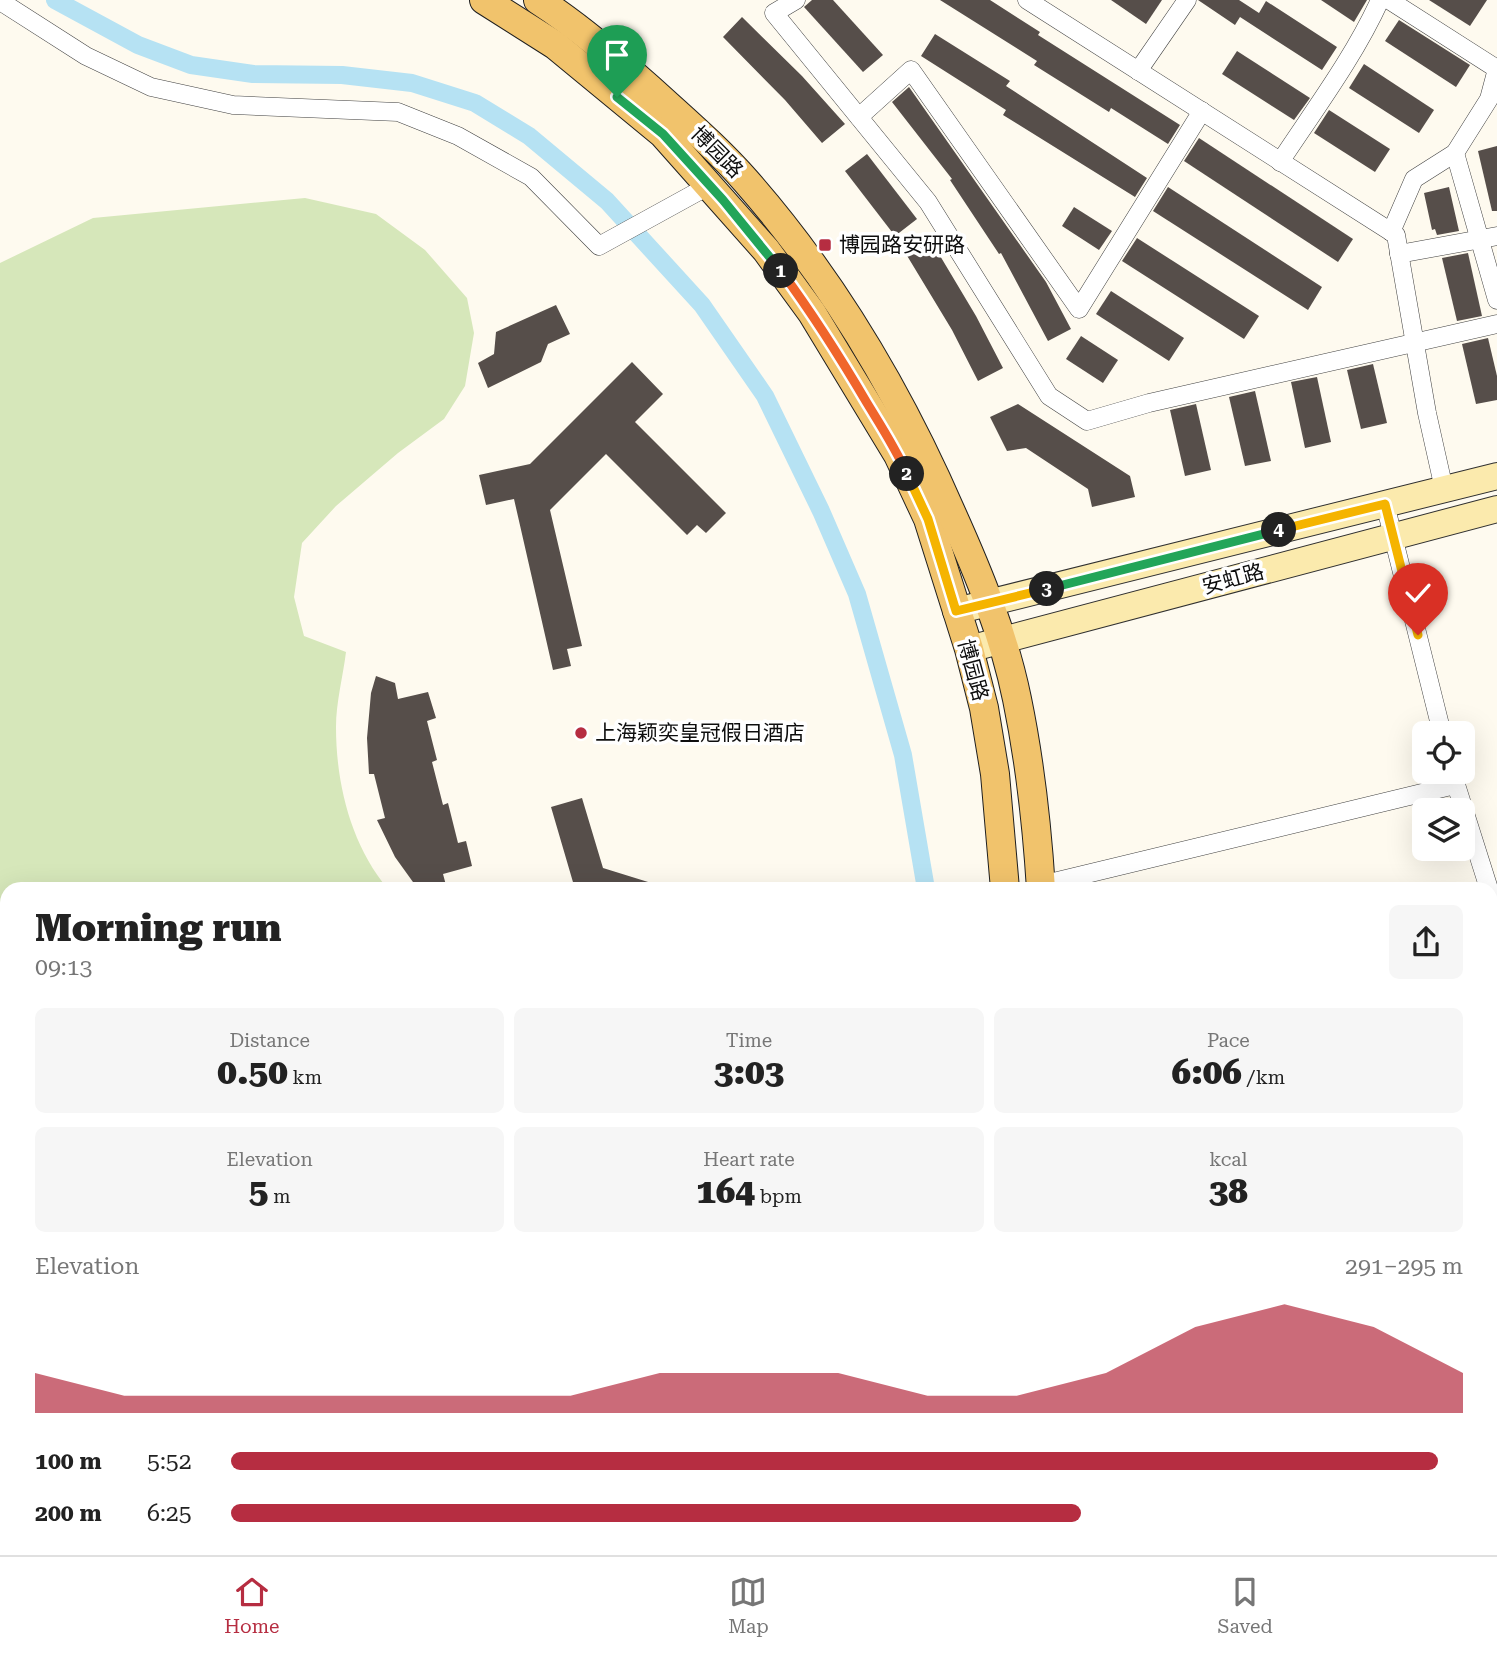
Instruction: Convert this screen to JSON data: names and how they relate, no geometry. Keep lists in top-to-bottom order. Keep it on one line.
{"streets":{"main road":["博园路","安虹路"]},"crossings":[["博园路","安虹路"]],"places":{"transit":["博园路安研路"],"other":["上海颖奕皇冠假日酒店"]},"page":{"pins":["1","2","4","3"],"heading":["Morning run","09:13"],"stats":[["Distance","0.50 km"],["Time","3:03"],["Pace","6:06 /km"],["Elevation","5 m"],["Heart rate","164 bpm"],["kcal","38"]],"chart":["Elevation","291–295 m"],"list":[{"name":"100 m","note":"5:52"},{"name":"200 m","note":"6:25"}],"tabs":["Home","Map","Saved"]}}
